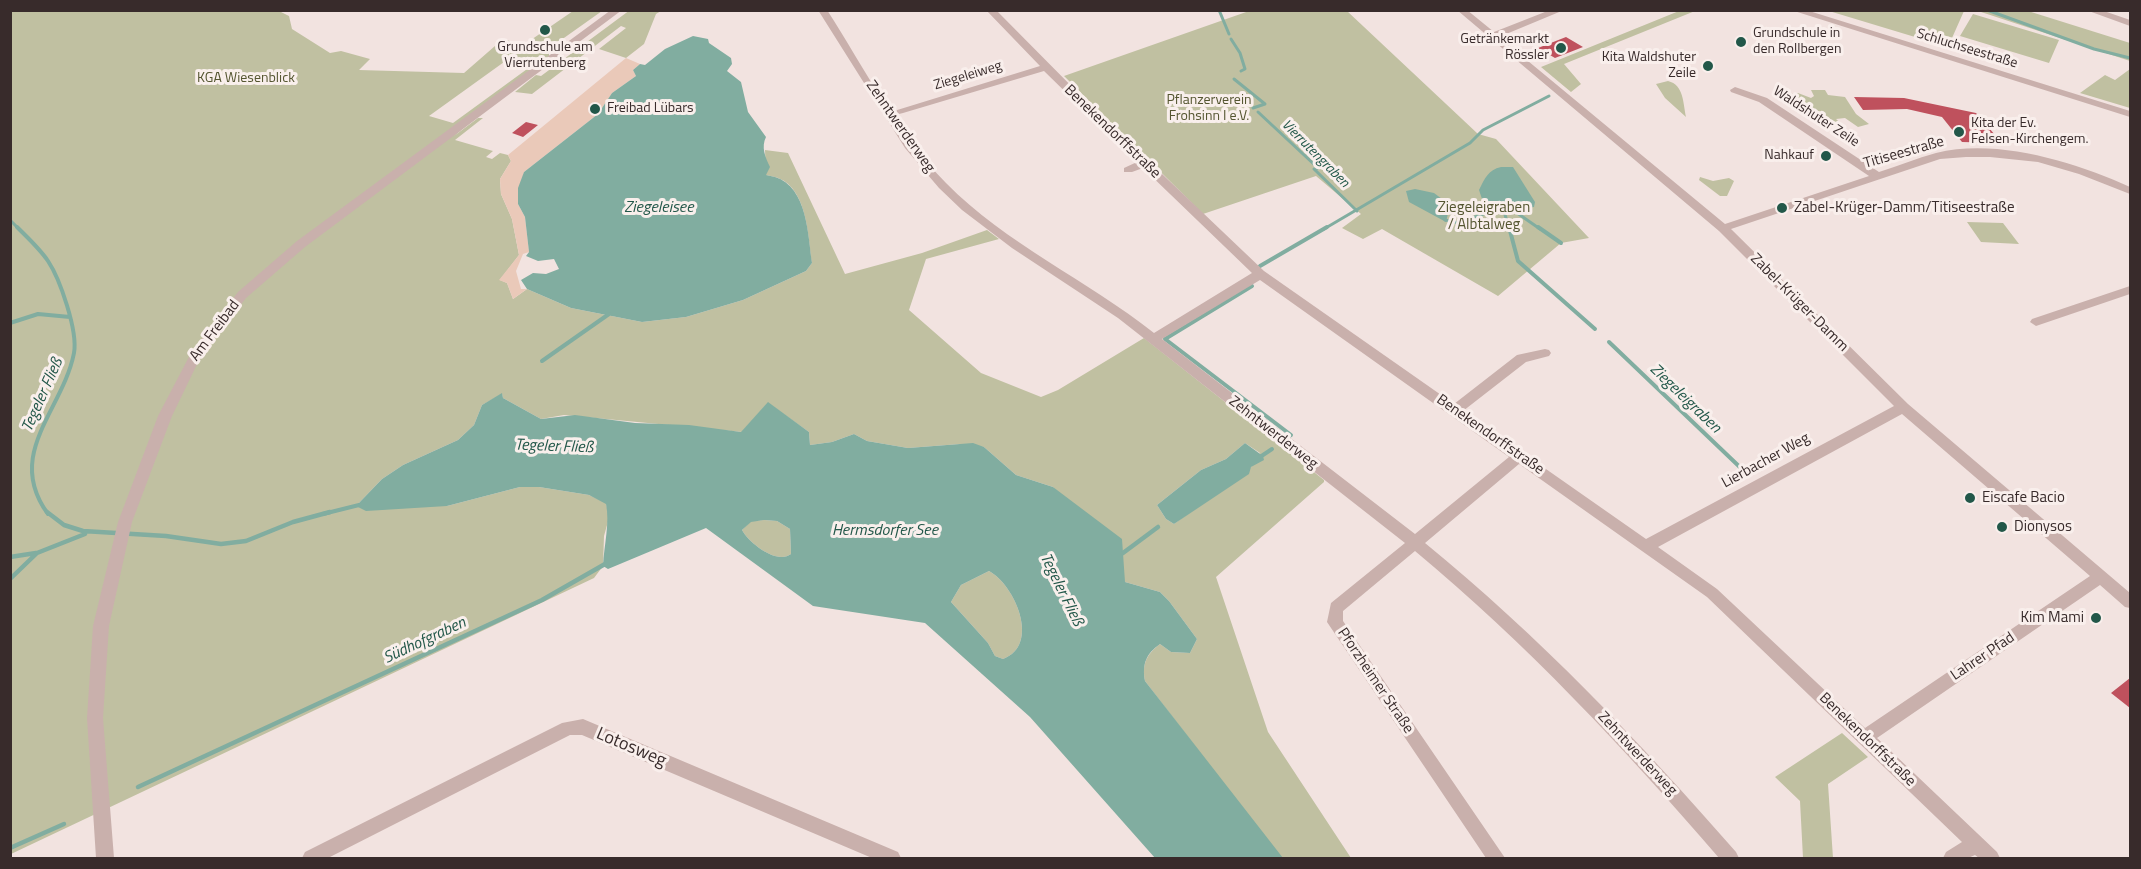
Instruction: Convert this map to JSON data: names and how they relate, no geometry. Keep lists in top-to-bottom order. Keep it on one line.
{"streets":{"street":["Schluchseestraße","Ziegeleiweg","Waldshuter Zeile","Zehntwerderweg","Benekendorffstraße","Titiseestraße","Zabel-Krüger-Damm","Am Freibad","Lierbacher Weg","Lahrer Pfad","Pforzheimer Straße","Lotosweg"]},"crossings":[["Ziegeleiweg","Benekendorffstraße"],["Waldshuter Zeile","Titiseestraße"],["Zehntwerderweg","Pforzheimer Straße"],["Benekendorffstraße","Lierbacher Weg"],["Benekendorffstraße","Lahrer Pfad"],["Benekendorffstraße","Pforzheimer Straße"],["Titiseestraße","Zabel-Krüger-Damm"],["Zabel-Krüger-Damm","Lierbacher Weg"],["Zabel-Krüger-Damm","Lahrer Pfad"]],"water":["Vierrutengraben","Ziegeleisee","Tegeler Fließ","Ziegeleigraben","Hermsdorfer See","Südhofgraben"],"parks":["KGA Wiesenblick","Pflanzerverein Frohsinn I e.V.","Ziegeleigraben / Albtalweg"],"places":["Grundschule am Vierrutenberg","Grundschule in den Rollbergen","Getränkemarkt Rössler","Kita Waldshuter Zeile","Freibad Lübars","Kita der Ev. Felsen-Kirchengem.","Nahkauf","Zabel-Krüger-Damm/Titiseestraße","Eiscafe Bacio","Dionysos","Kim Mami"]}
